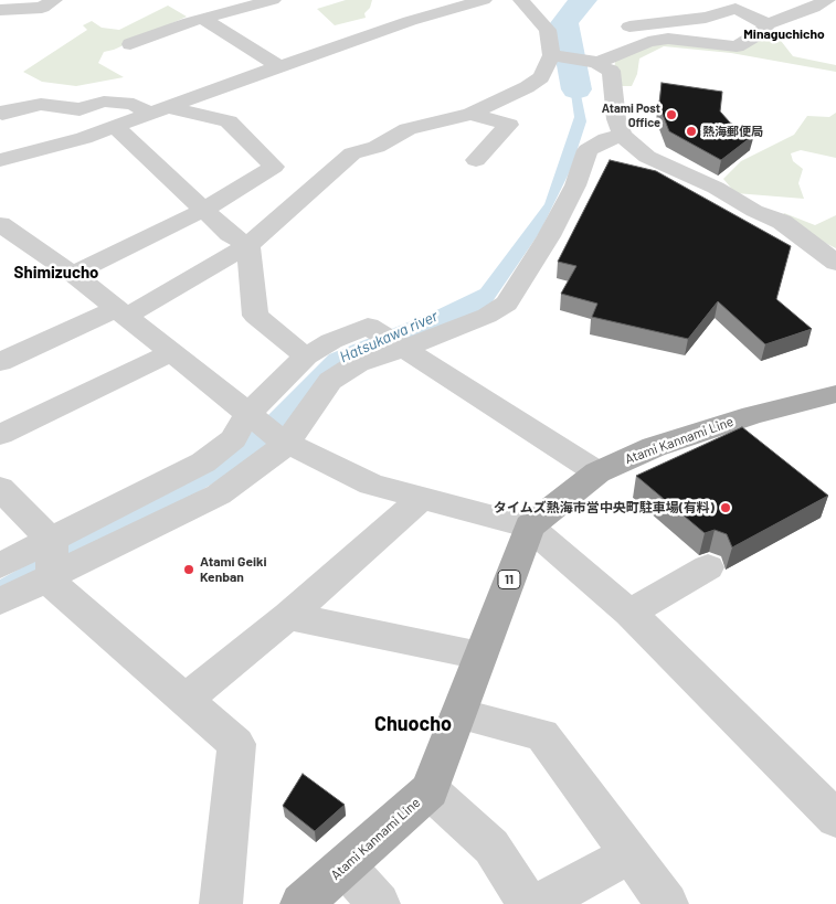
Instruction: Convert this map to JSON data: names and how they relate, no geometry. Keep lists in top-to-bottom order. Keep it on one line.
{"streets":{"main road":["Atami Kannami Line","11"]},"districts":["Minaguchicho","Shimizucho","Chuocho"],"water":["Hatsukawa river"],"places":["Atami Post Office","熱海郵便局","タイムズ熱海市営中央町駐車場(有料)","Atami Geiki Kenban"]}
